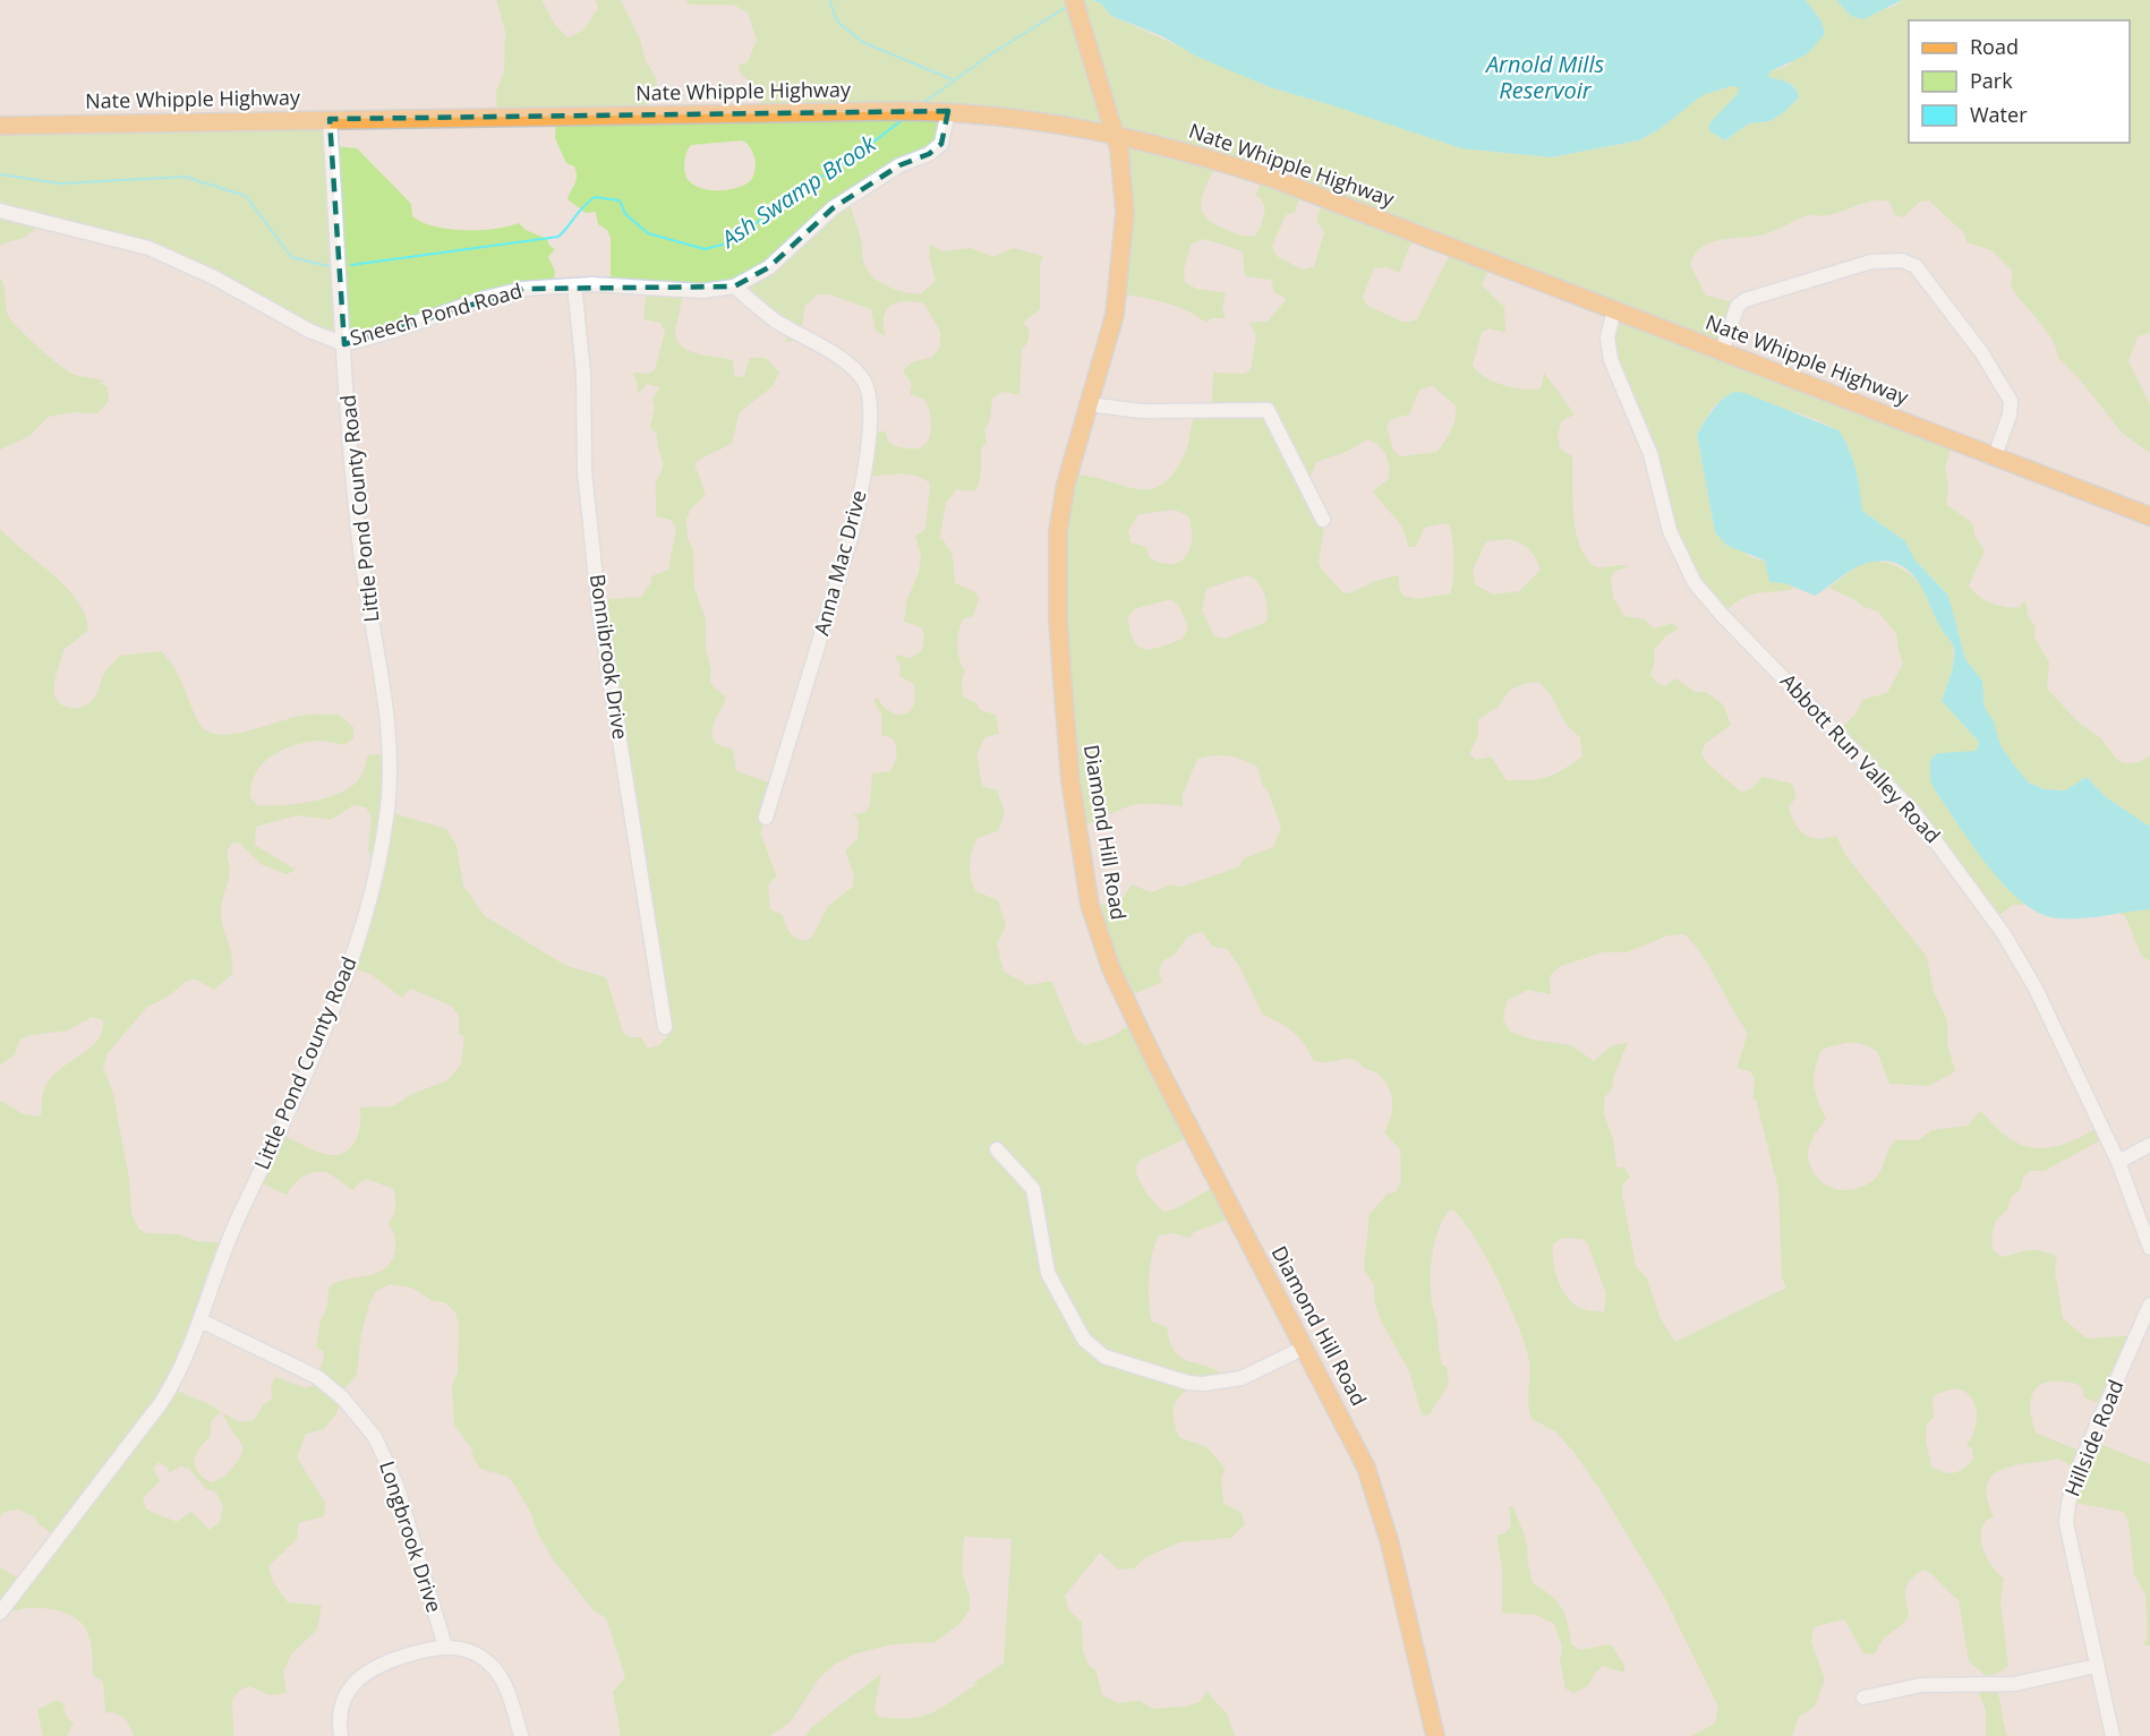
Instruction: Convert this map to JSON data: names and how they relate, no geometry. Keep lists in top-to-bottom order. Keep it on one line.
{"streets":{"main road":["Nate Whipple Highway","Diamond Hill Road"],"street":["Sneech Pond Road","Little Pond County Road","Anna Mac Drive","Bonnibrook Drive","Abbott Run Valley Road","Hillside Road","Longbrook Drive"]},"crossings":[["Nate Whipple Highway","Sneech Pond Road"],["Nate Whipple Highway","Little Pond County Road"],["Nate Whipple Highway","Abbott Run Valley Road"],["Nate Whipple Highway","Diamond Hill Road"],["Sneech Pond Road","Little Pond County Road"],["Sneech Pond Road","Anna Mac Drive"],["Sneech Pond Road","Bonnibrook Drive"],["Little Pond County Road","Longbrook Drive"]],"water":["Arnold Mills Reservoir","Ash Swamp Brook"],"legend":["Road","Park","Water"]}
